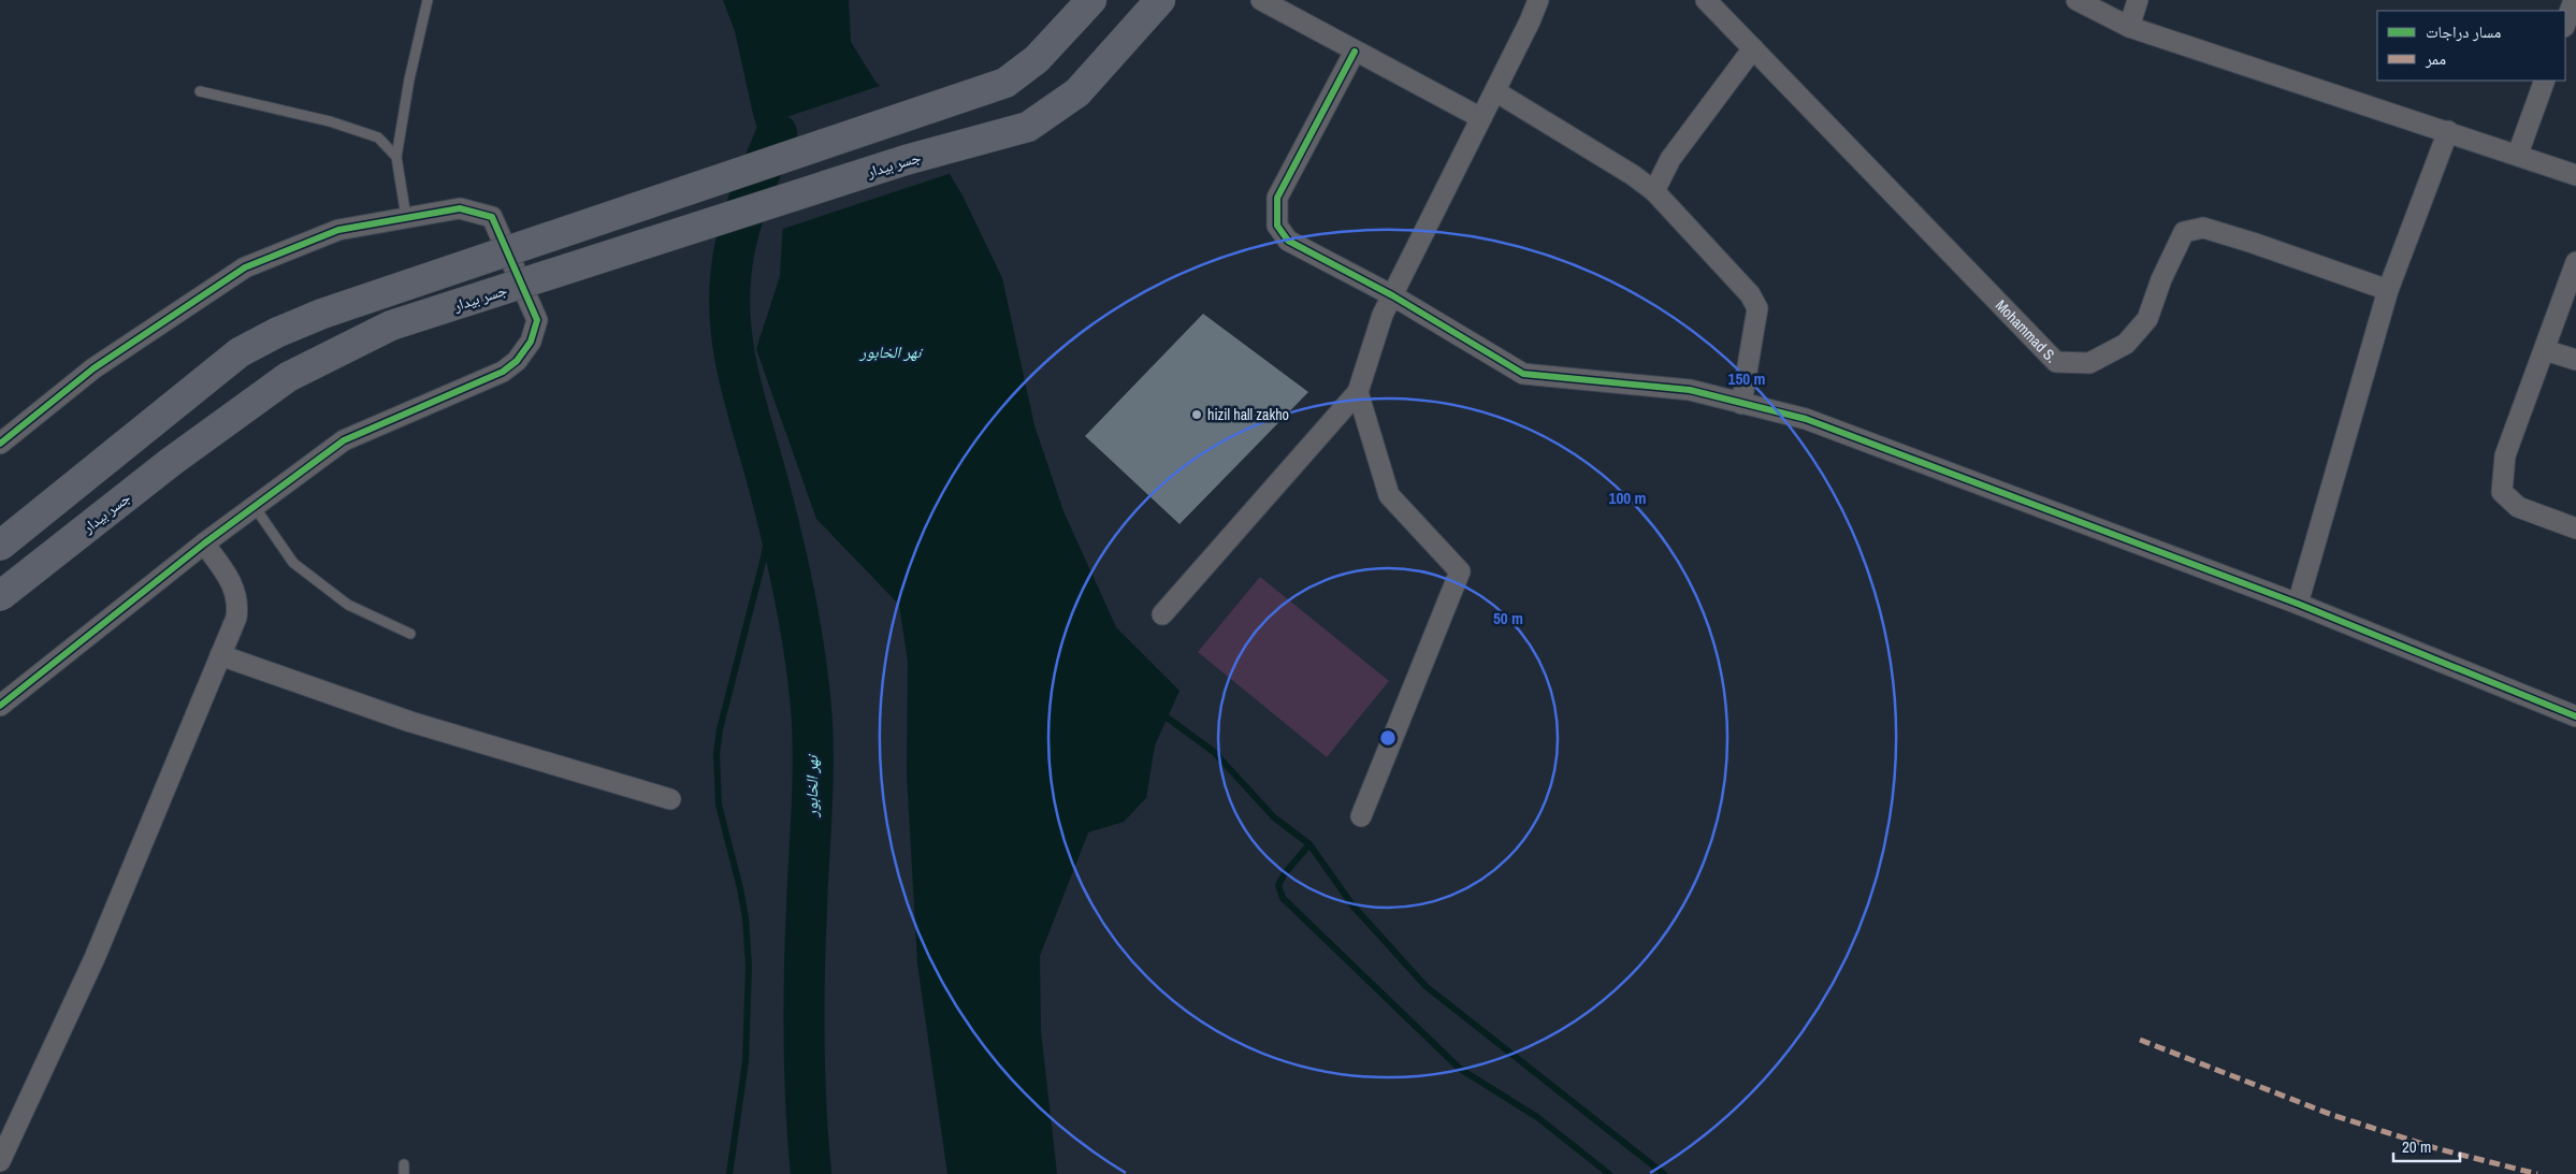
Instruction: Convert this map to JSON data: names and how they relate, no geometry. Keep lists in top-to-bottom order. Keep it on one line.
{"streets":{"main road":["جسر بيدار"],"street":["Mohammad S."]},"water":["نهر الخابور"],"places":["hizil hall zakho"],"legend":["مسار دراجات","ممر"],"scale_bar":"20 m","rings":["150 m","100 m","50 m"]}
